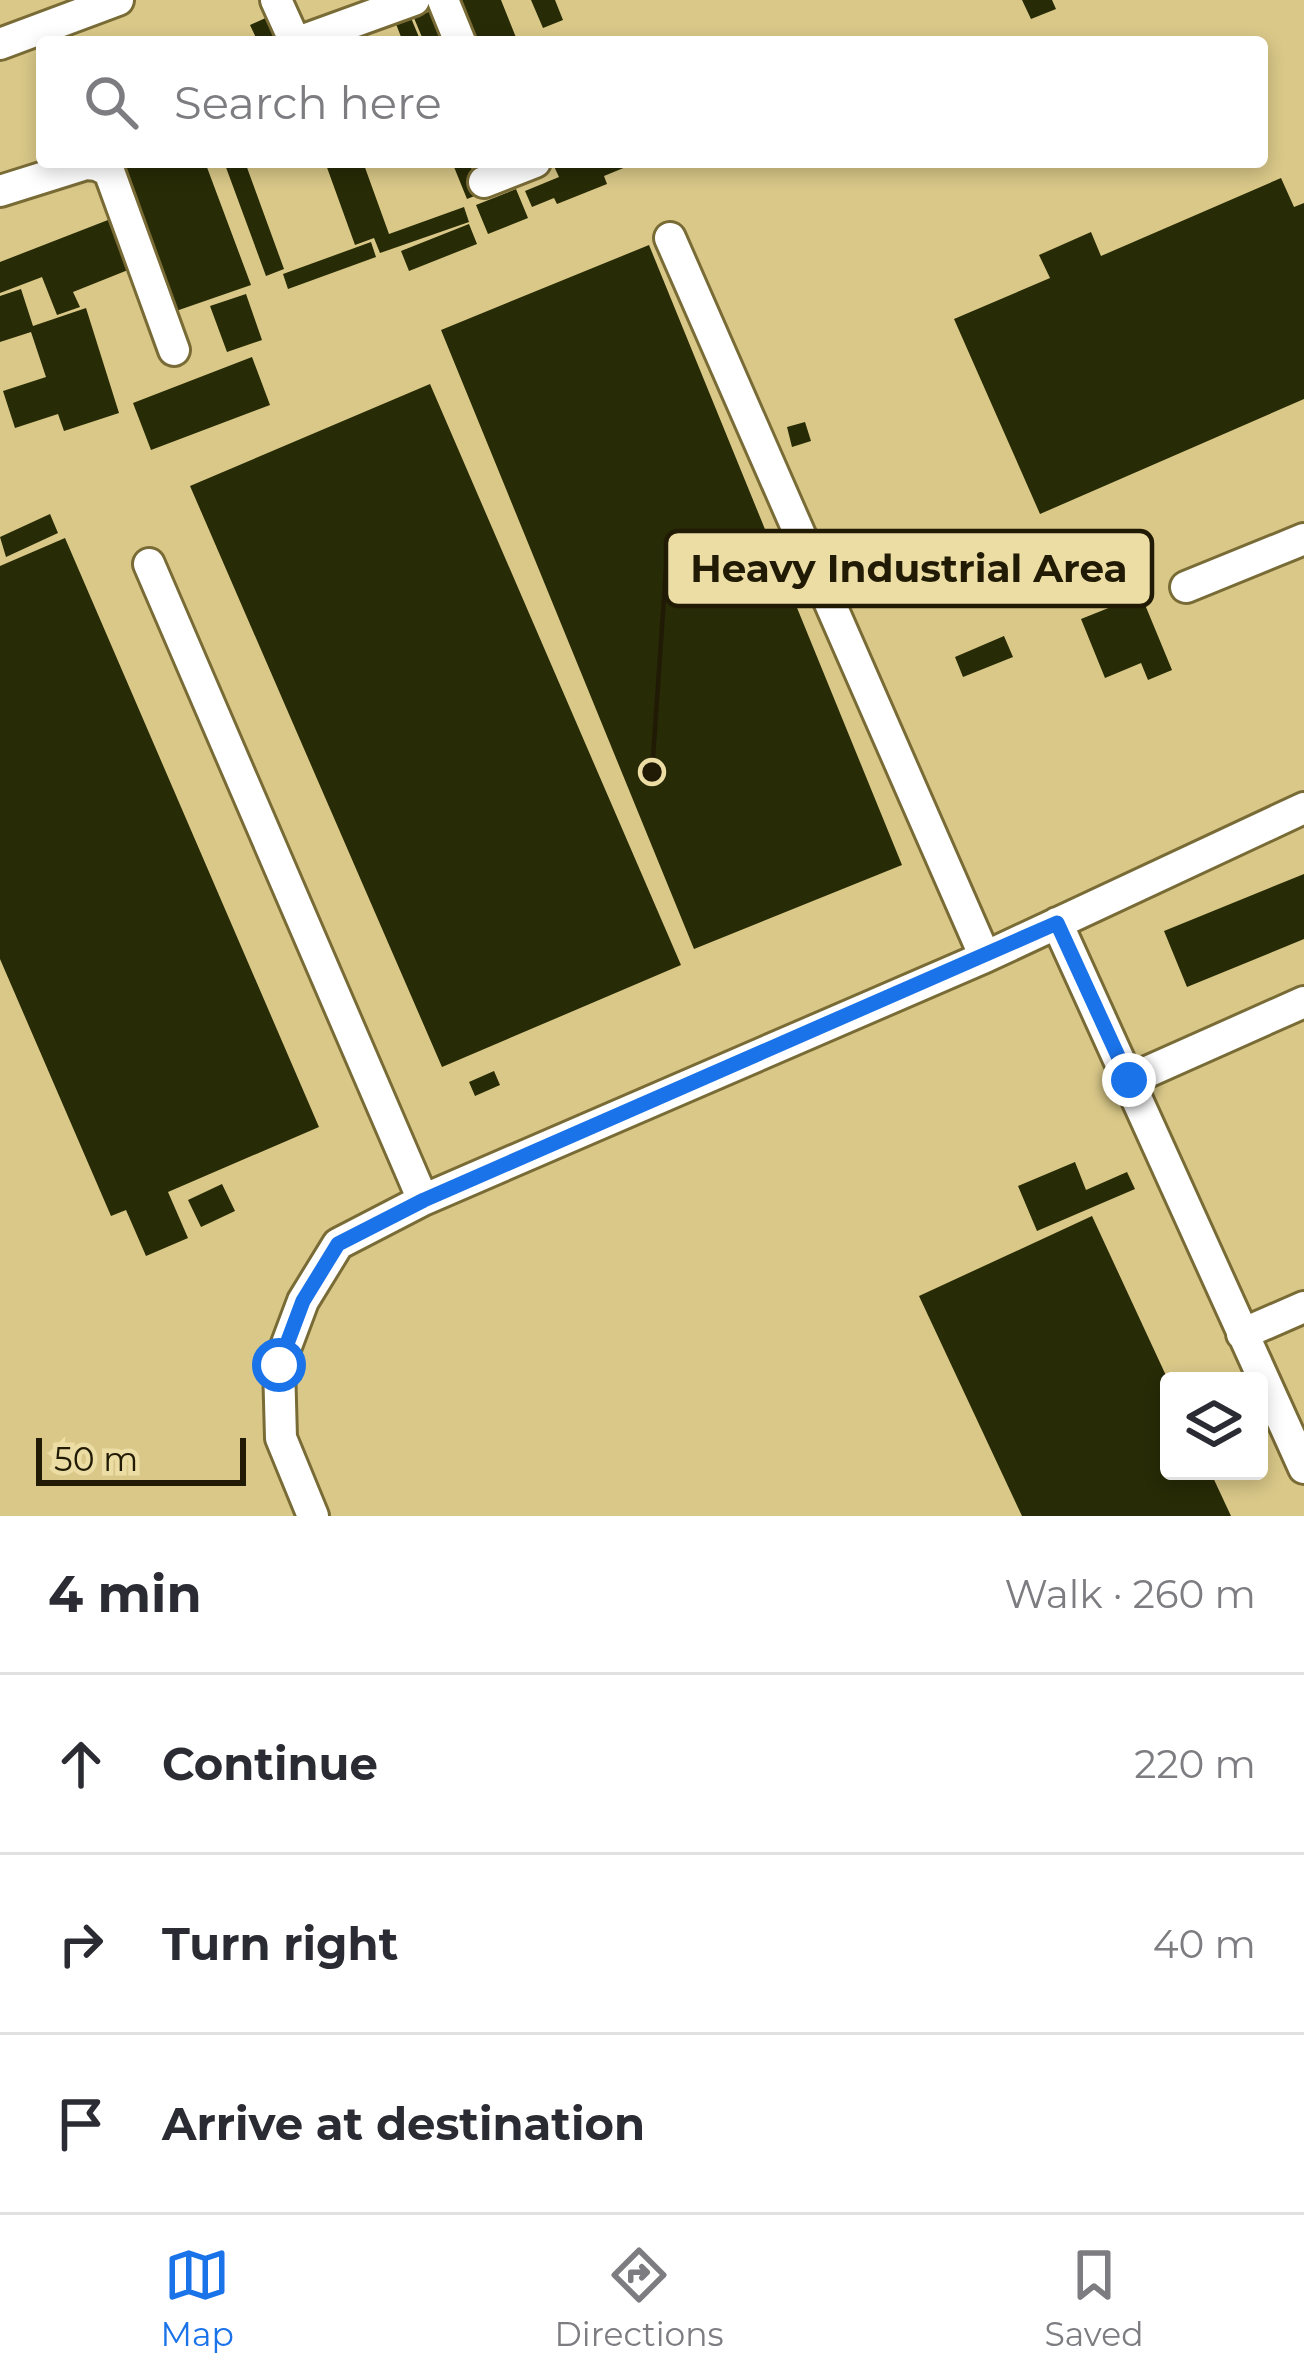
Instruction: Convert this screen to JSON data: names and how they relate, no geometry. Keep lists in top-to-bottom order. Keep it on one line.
{"places":["Heavy Industrial Area"],"scale_bar":"50 m","page":{"search":"Search here","scale":"50 m","heading":["4 min","Walk · 260 m"],"list":[["Continue","220 m"],["Turn right","40 m"],"Arrive at destination"],"nav":["Map","Directions","Saved"]}}
